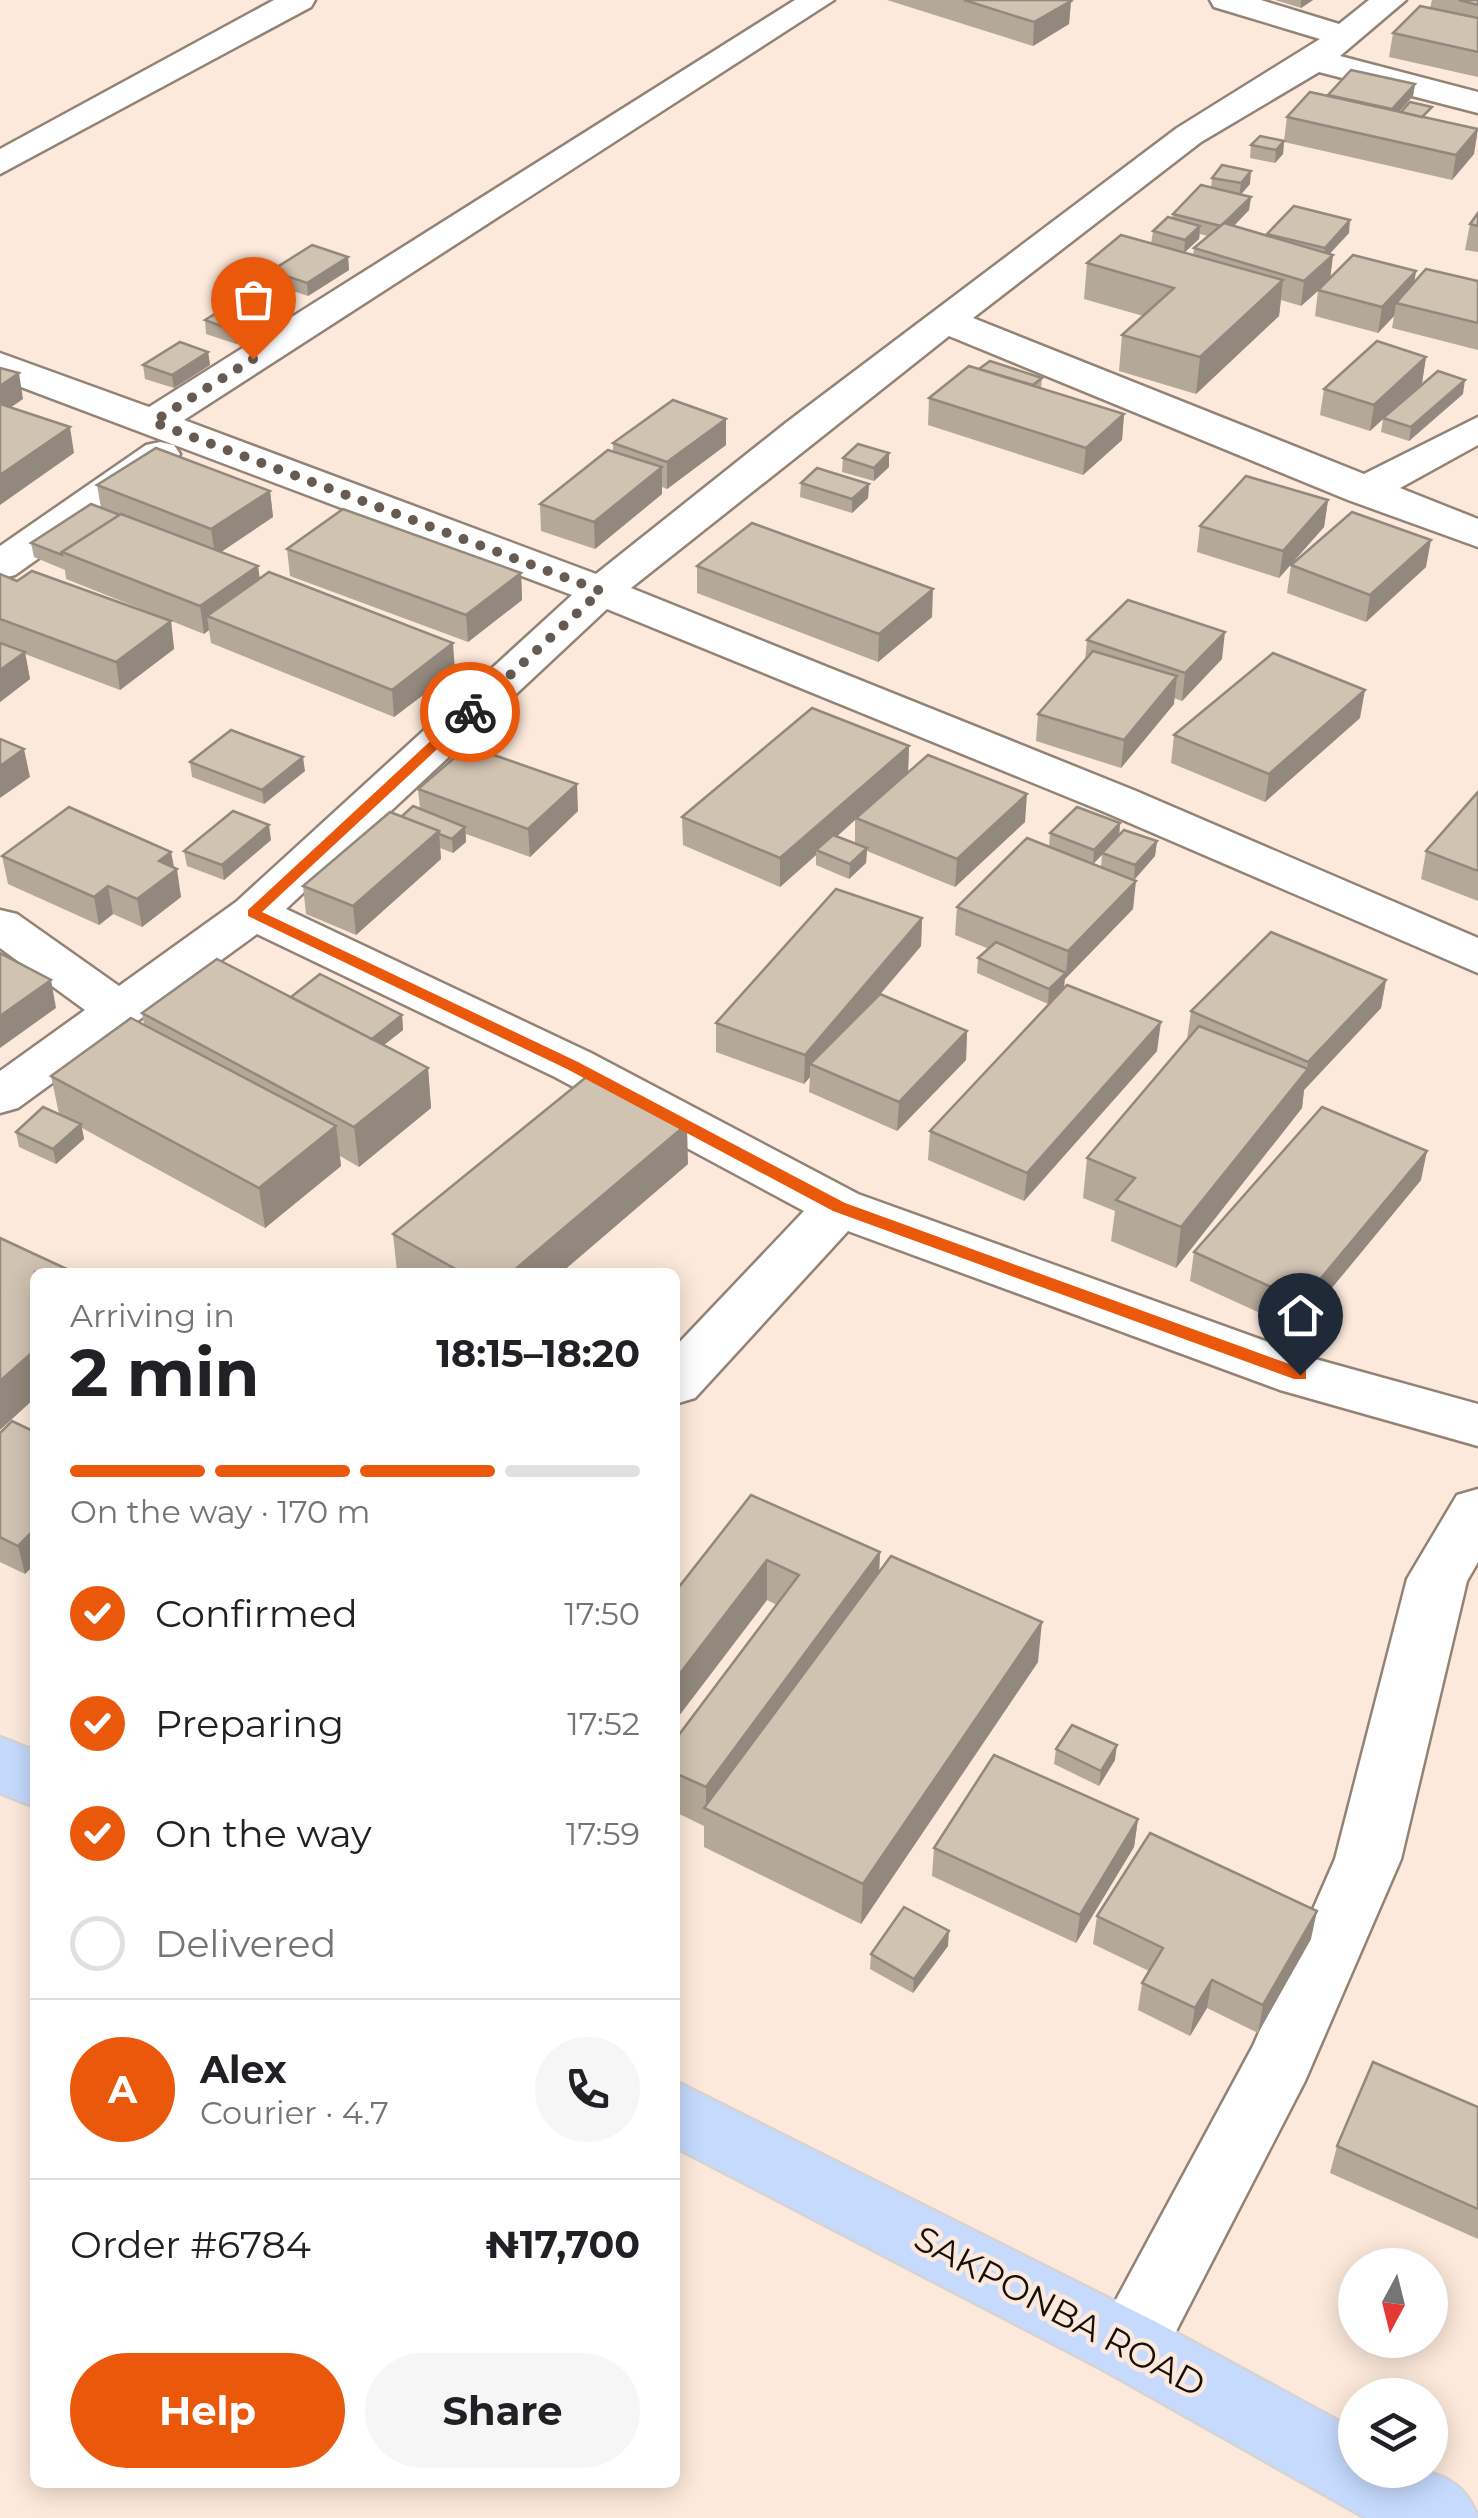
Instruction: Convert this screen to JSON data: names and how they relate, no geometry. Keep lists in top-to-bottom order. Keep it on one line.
{"streets":{"main road":["SAKPONBA ROAD"]},"north":"bottom","page":{"heading":["2 min","Arriving in","18:15–18:20"],"panel":["Alex","Courier · 4.7","Order #6784","₦17,700"],"bar":"On the way · 170 m","list":[["Confirmed","17:50"],["Preparing","17:52"],["On the way","17:59"],"Delivered"],"round":"A","buttons":["Help","Share"]}}
